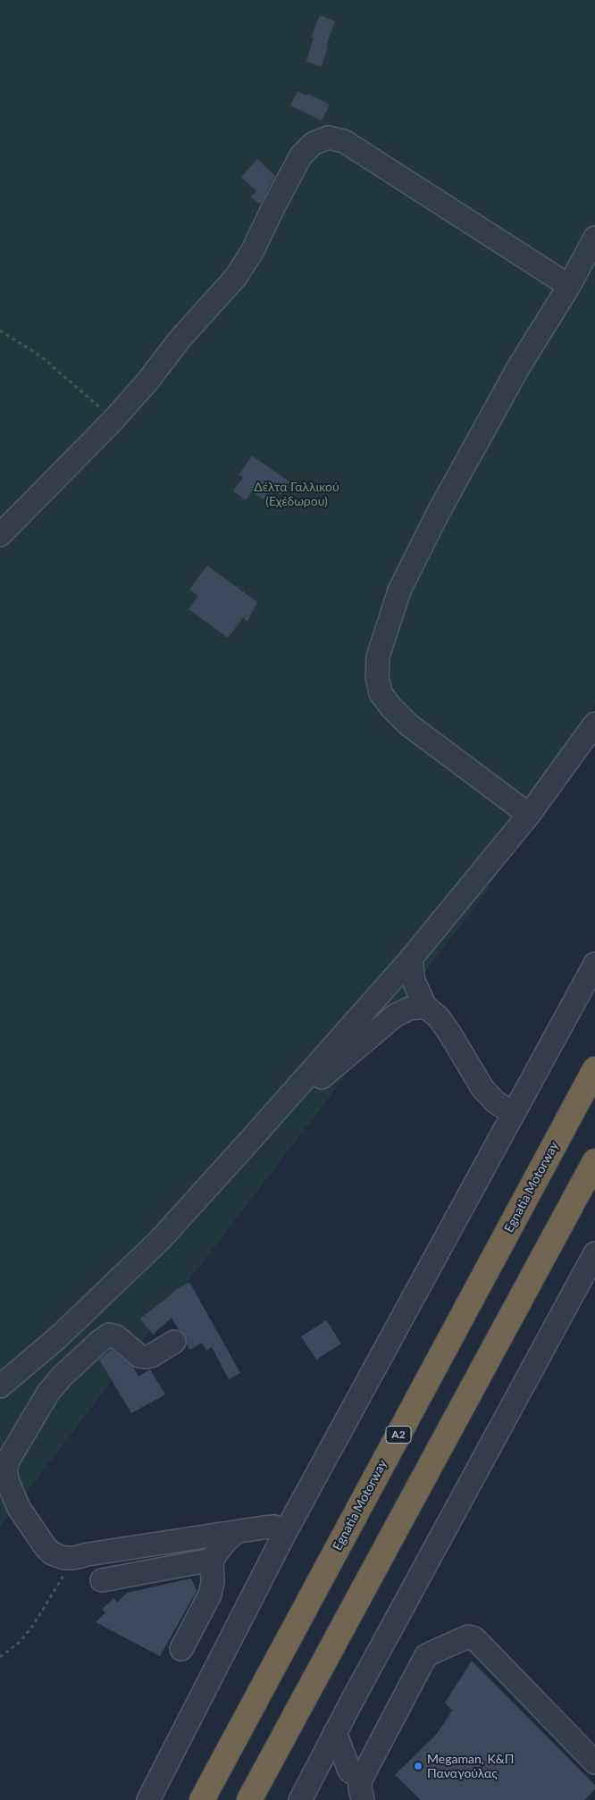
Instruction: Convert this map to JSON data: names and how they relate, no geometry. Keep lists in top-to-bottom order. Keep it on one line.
{"streets":{"highway":["Egnatia Motorway","Α2"]},"parks":["Δέλτα Γαλλικού (Εχέδωρου)"],"places":["Megaman, Κ&Π Παναγούλας"]}
